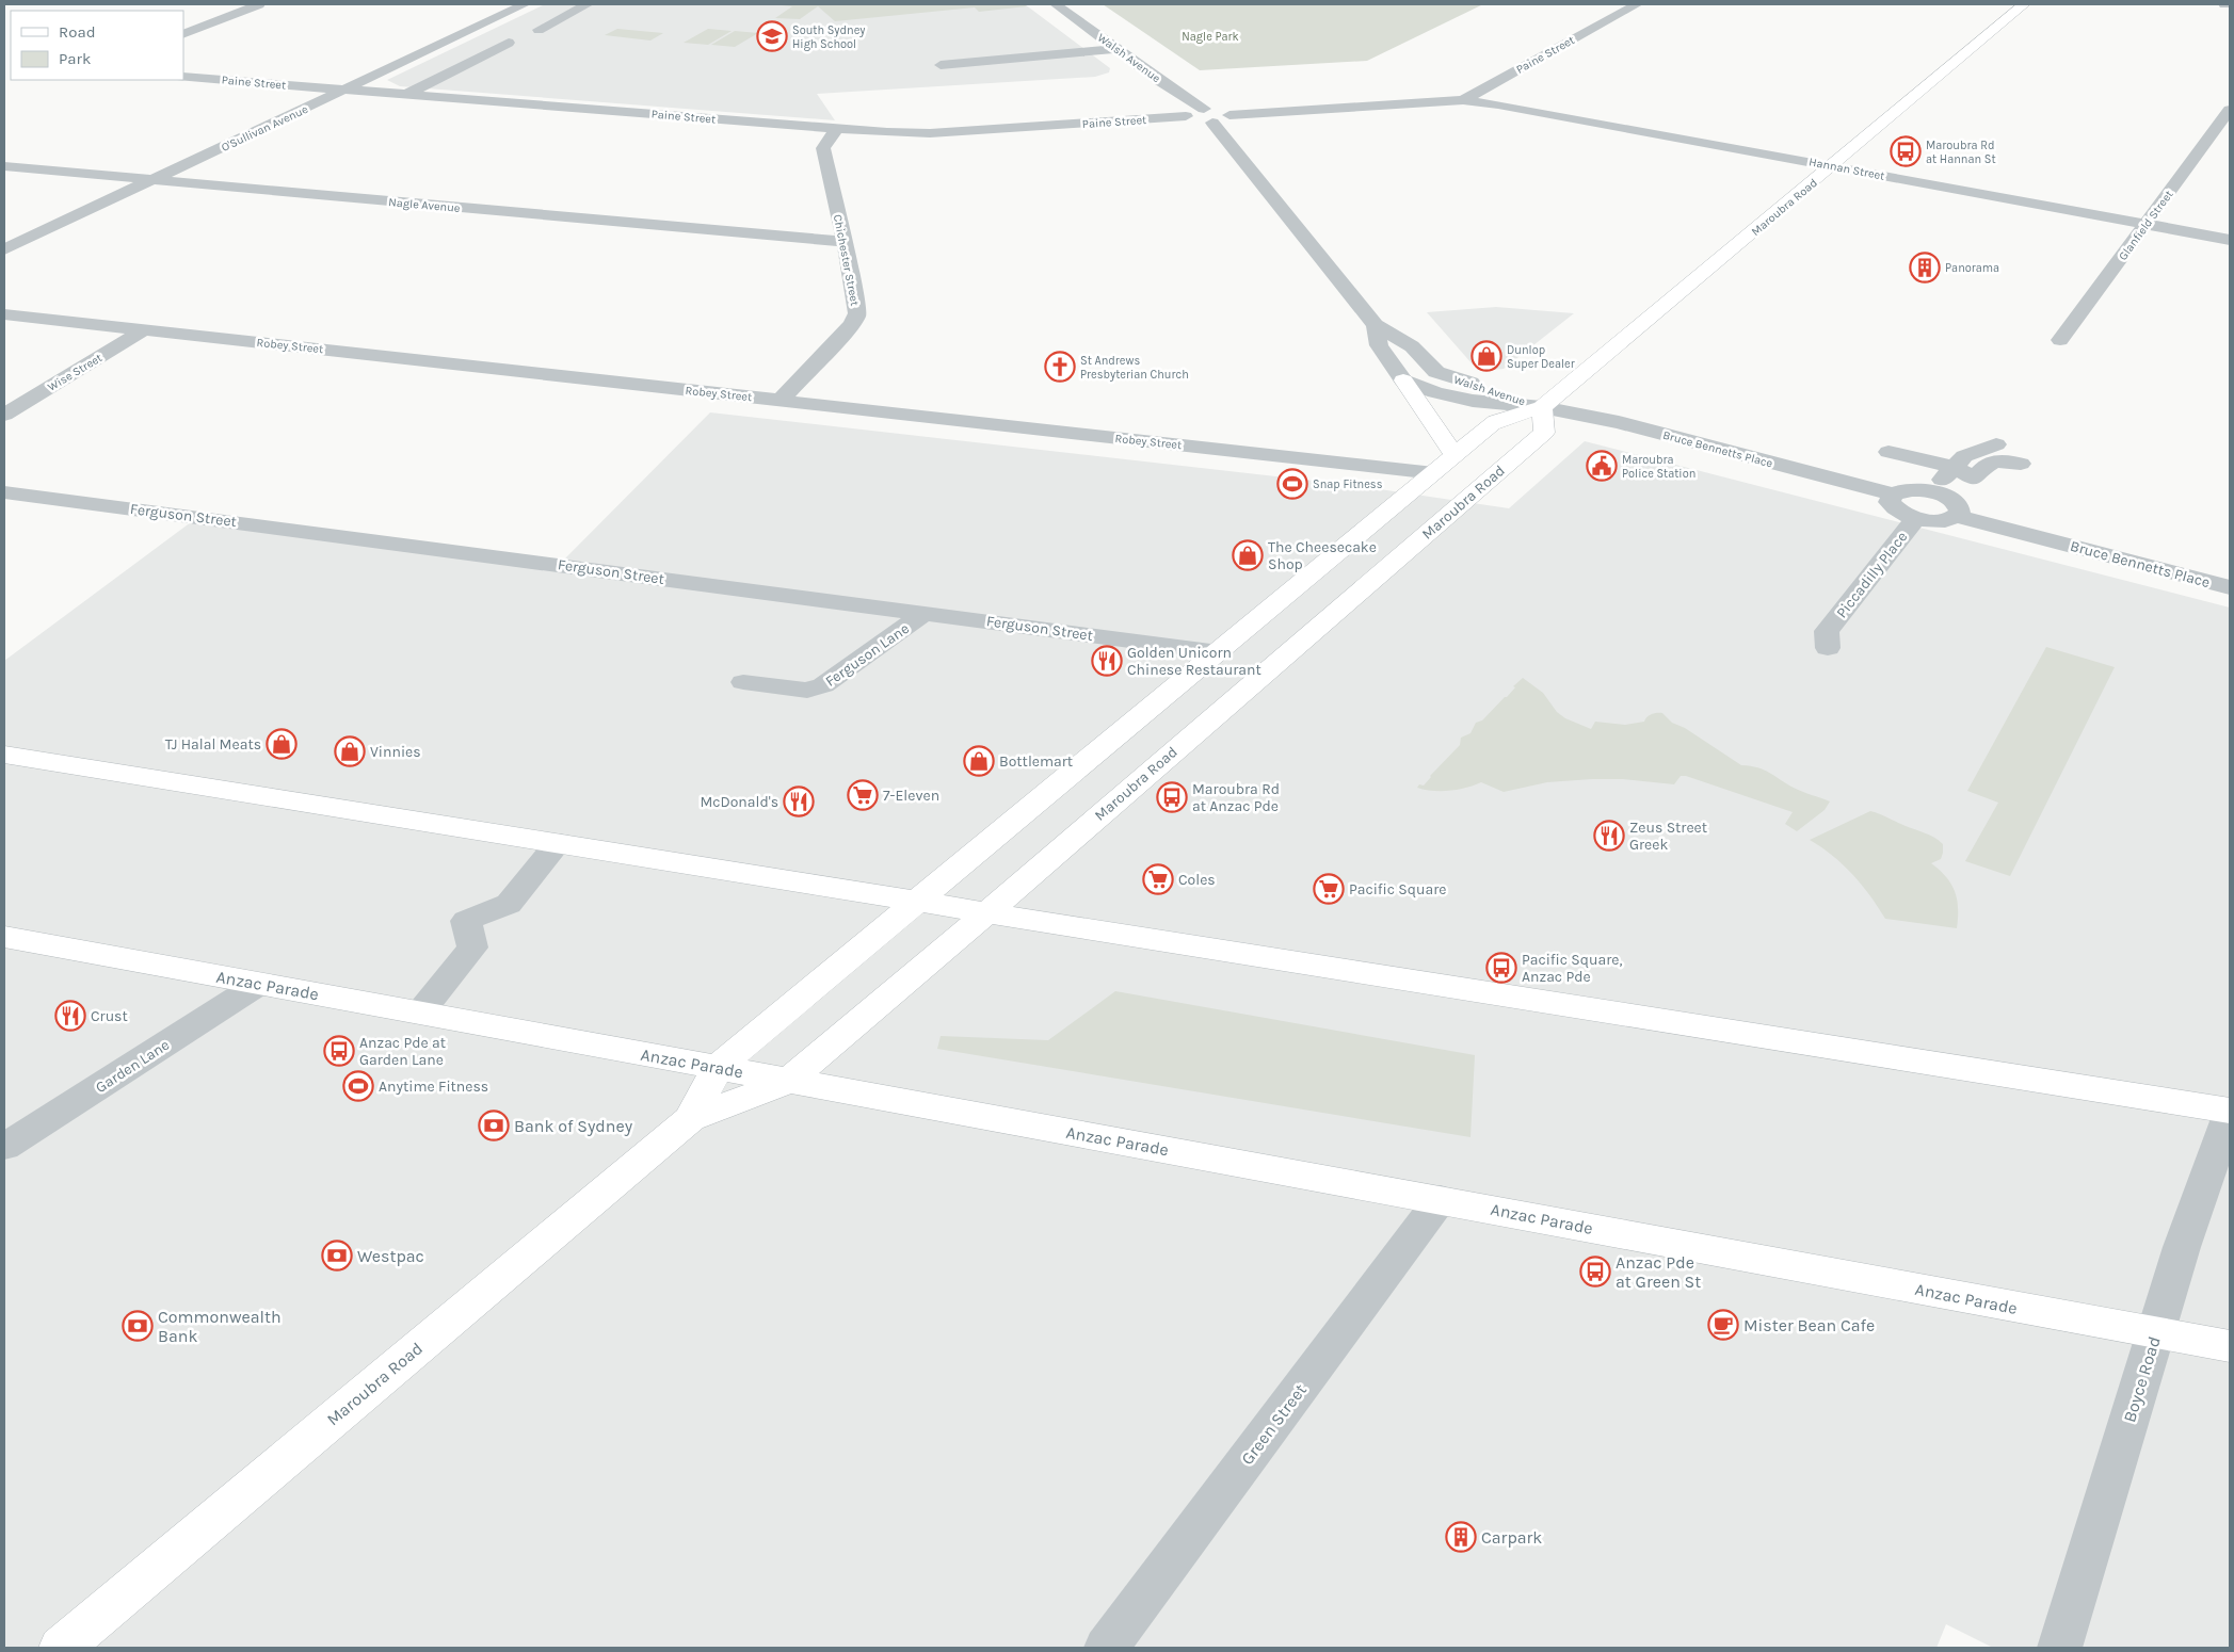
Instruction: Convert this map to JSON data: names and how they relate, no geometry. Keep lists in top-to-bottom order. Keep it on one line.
{"streets":{"main road":["Maroubra Road","Anzac Parade"],"street":["Paine Street","Walsh Avenue","O'Sullivan Avenue","Hannan Street","Nagle Avenue","Glanfield Street","Chichester Street","Robey Street","Wise Street","Bruce Bennetts Place","Ferguson Street","Piccadilly Place","Ferguson Lane","Garden Lane","Boyce Road","Green Street"]},"crossings":[["Paine Street","Walsh Avenue"],["Paine Street","O'Sullivan Avenue"],["Paine Street","Hannan Street"],["Paine Street","Chichester Street"],["Walsh Avenue","Maroubra Road"],["Walsh Avenue","Bruce Bennetts Place"],["O'Sullivan Avenue","Nagle Avenue"],["Hannan Street","Maroubra Road"],["Hannan Street","Glanfield Street"],["Nagle Avenue","Chichester Street"],["Maroubra Road","Robey Street"],["Maroubra Road","Bruce Bennetts Place"],["Maroubra Road","Ferguson Street"],["Maroubra Road","Anzac Parade"],["Chichester Street","Robey Street"],["Robey Street","Wise Street"],["Ferguson Street","Ferguson Lane"],["Anzac Parade","Garden Lane"],["Anzac Parade","Boyce Road"],["Anzac Parade","Green Street"]],"parks":["Nagle Park"],"places":{"school or university":["South Sydney High School"],"bus stop":["Maroubra Rd at Hannan St","Maroubra Rd at Anzac Pde","Pacific Square, Anzac Pde","Anzac Pde at Garden Lane","Anzac Pde at Green St"],"building":["Panorama","Carpark"],"shop":["Dunlop Super Dealer","The Cheesecake Shop","TJ Halal Meats","Vinnies","Bottlemart"],"church":["St Andrews Presbyterian Church"],"public building":["Maroubra Police Station"],"sports":["Snap Fitness","Anytime Fitness"],"restaurant":["Golden Unicorn Chinese Restaurant","McDonald's","Zeus Street Greek","Crust"],"supermarket":["7-Eleven","Coles","Pacific Square"],"bank":["Bank of Sydney","Westpac","Commonwealth Bank"],"cafe":["Mister Bean Cafe"]},"legend":["Road","Park"]}
